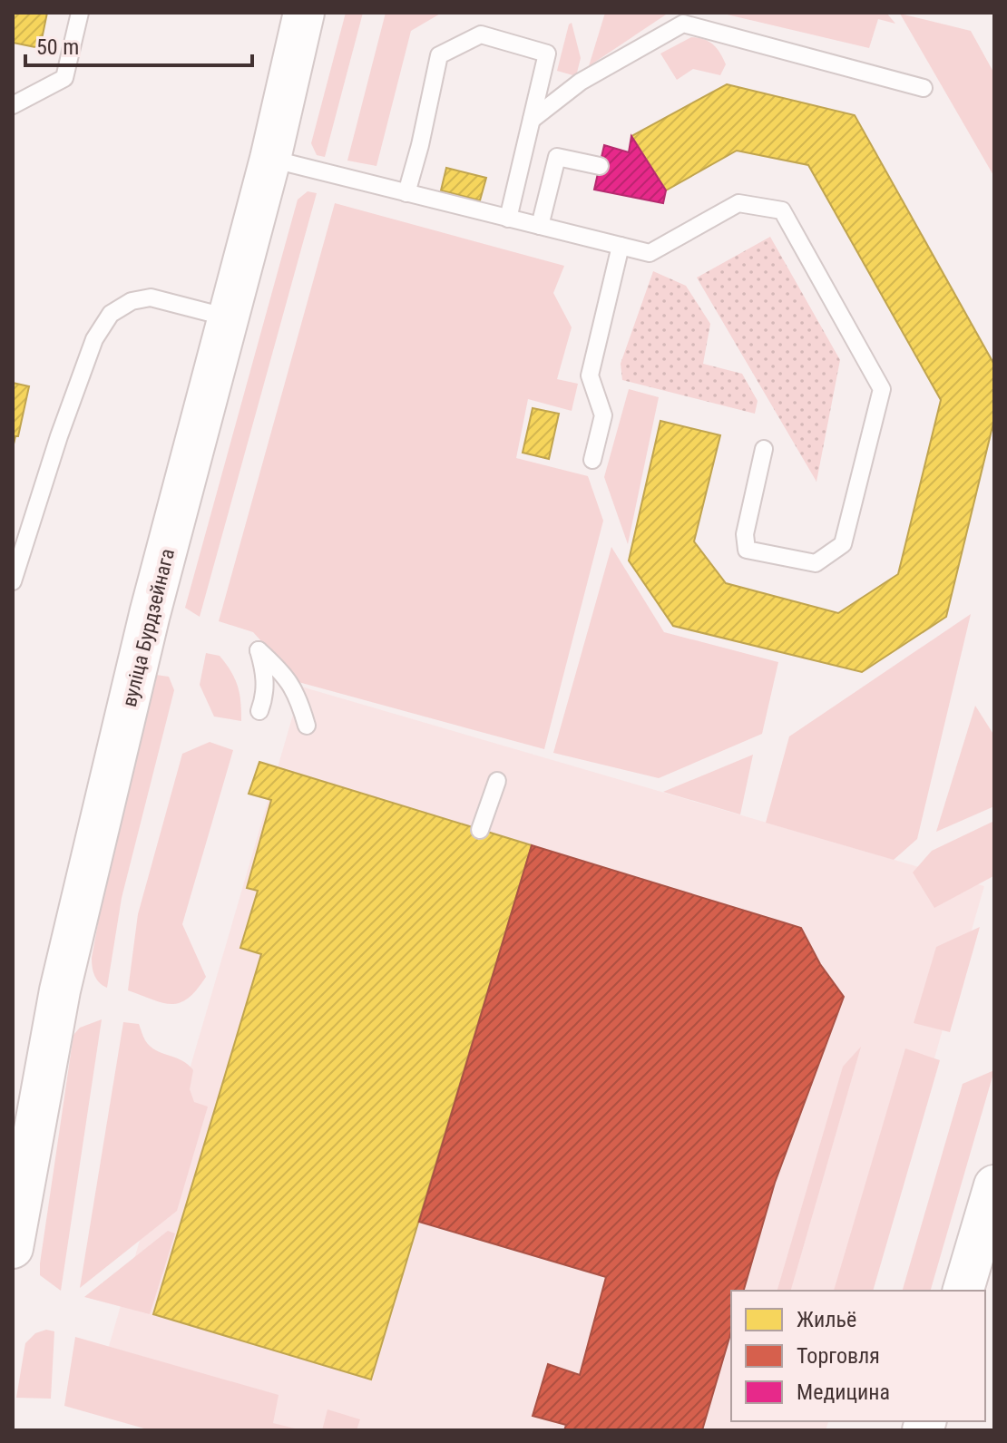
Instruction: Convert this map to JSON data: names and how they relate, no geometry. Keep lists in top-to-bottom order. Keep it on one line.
{"streets":{"street":["вуліца Бурдзейнага"]},"legend":["Жильё","Торговля","Медицина"],"scale_bar":"50 m"}
